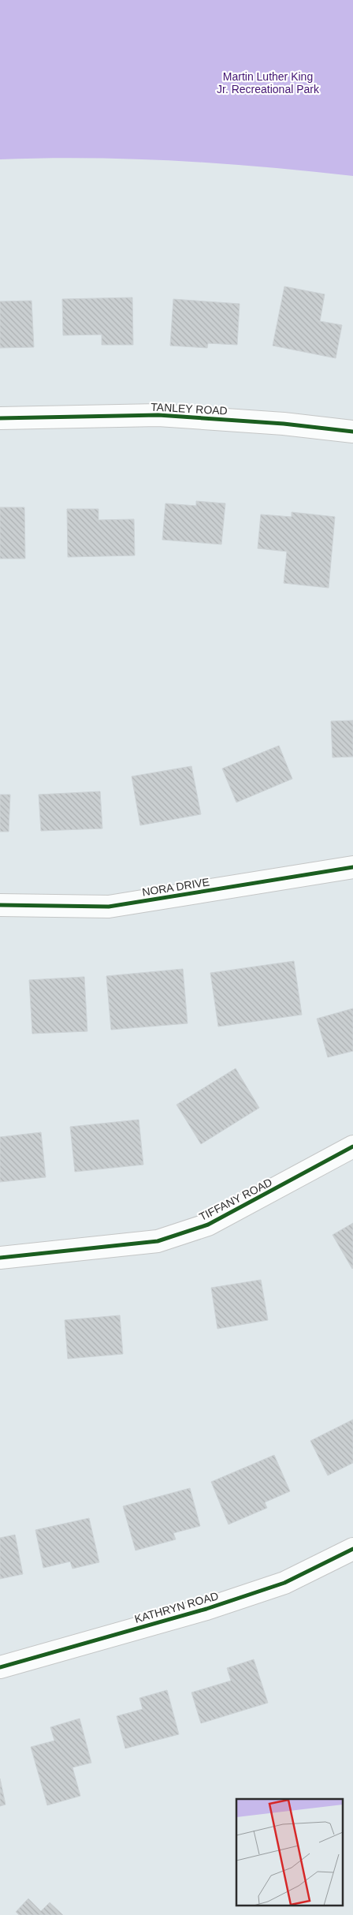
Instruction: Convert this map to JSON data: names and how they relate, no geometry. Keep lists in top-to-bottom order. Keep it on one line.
{"streets":{"street":["TANLEY ROAD","NORA DRIVE","TIFFANY ROAD","KATHRYN ROAD"]},"parks":["Martin Luther King Jr. Recreational Park"]}
